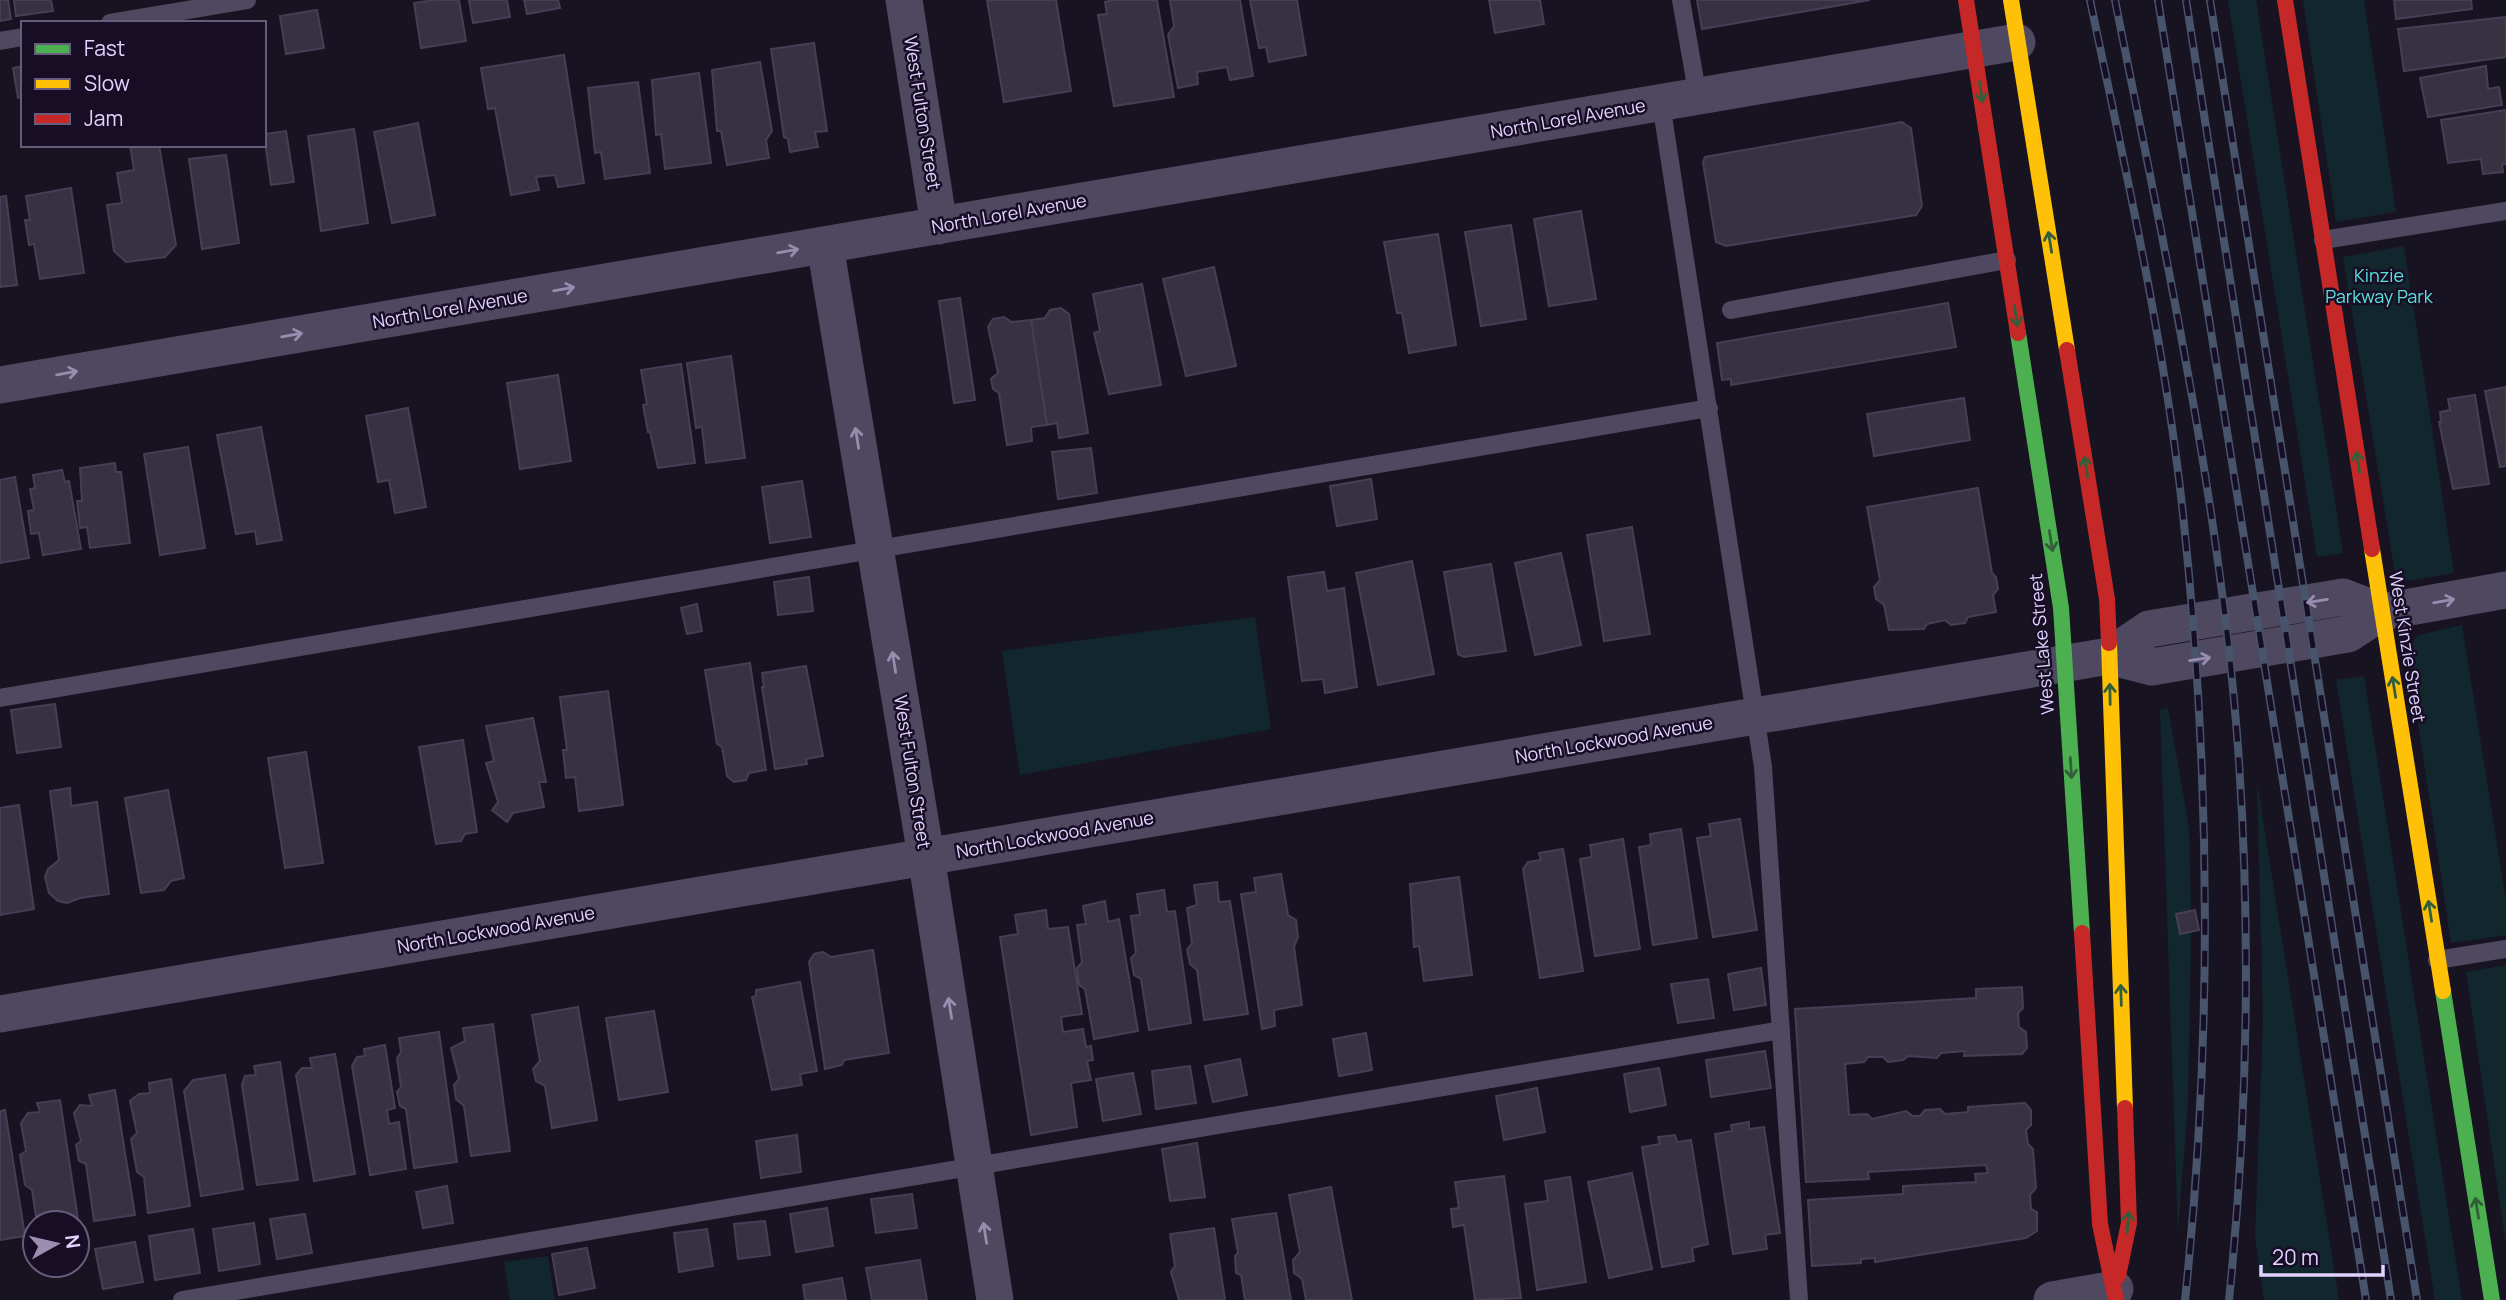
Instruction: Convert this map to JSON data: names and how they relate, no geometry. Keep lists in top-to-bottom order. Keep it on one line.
{"streets":{"main road":["West Lake Street","West Kinzie Street"],"street":["West Fulton Street","North Lorel Avenue","North Lockwood Avenue"]},"crossings":[["West Fulton Street","North Lorel Avenue"],["West Fulton Street","North Lockwood Avenue"],["North Lorel Avenue","West Lake Street"],["West Lake Street","North Lockwood Avenue"],["West Kinzie Street","North Lockwood Avenue"]],"one_way":["West Fulton Street","North Lorel Avenue","West Kinzie Street"],"parks":["Kinzie Parkway Park"],"legend":["Fast","Slow","Jam"],"scale_bar":"20 m","north":"right"}
